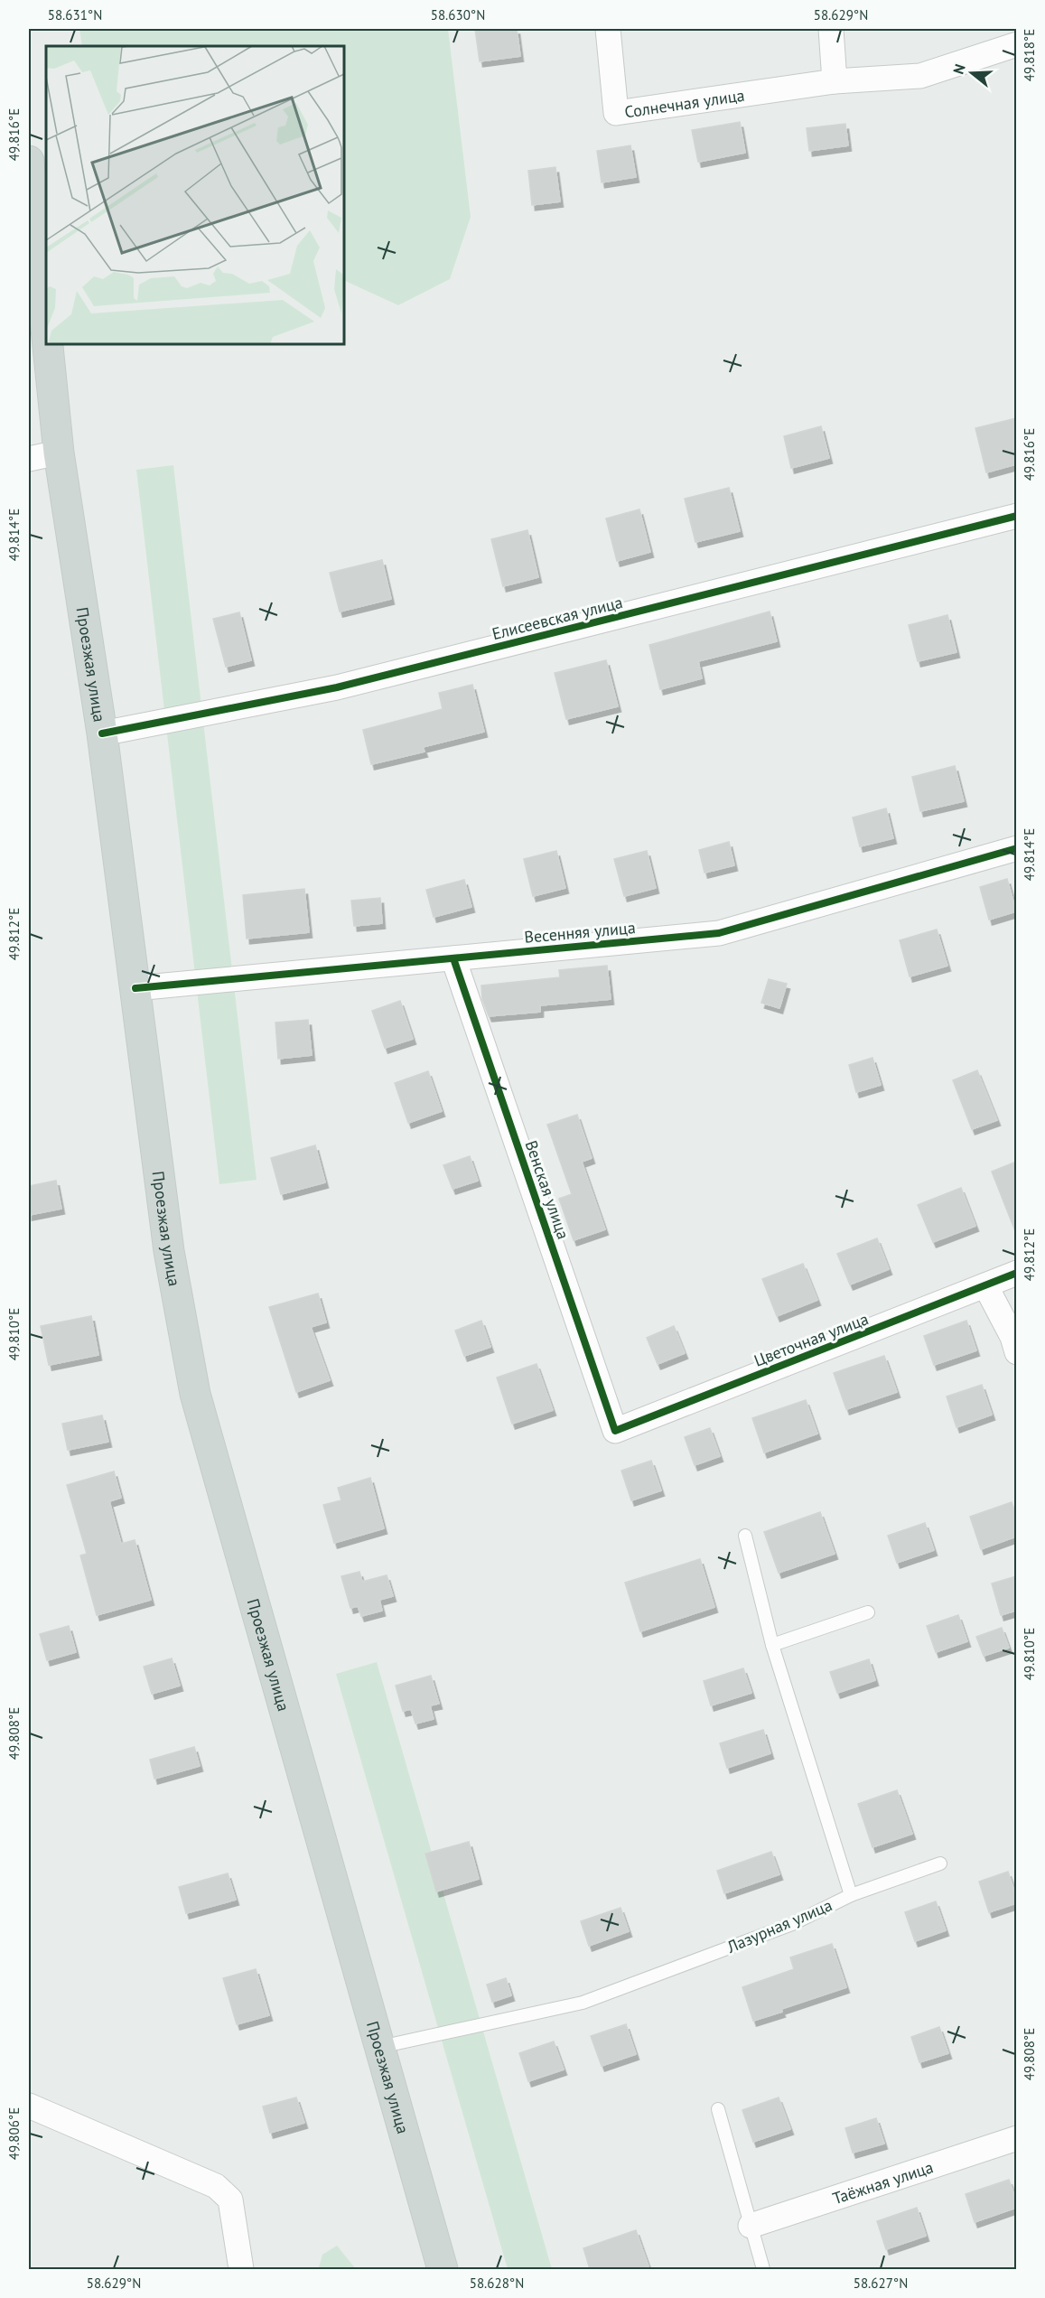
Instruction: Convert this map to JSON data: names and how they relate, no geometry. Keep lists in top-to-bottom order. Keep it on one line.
{"streets":{"main road":["Проезжая улица"],"street":["Солнечная улица","Елисеевская улица","Весенняя улица","Венская улица","Цветочная улица","Таёжная улица"],"lane":["Лазурная улица"]},"crossings":[["Елисеевская улица","Проезжая улица"],["Проезжая улица","Весенняя улица"],["Проезжая улица","Лазурная улица"],["Весенняя улица","Венская улица"],["Венская улица","Цветочная улица"]],"north":"left","coordinates":["58.631°N","58.630°N","58.629°N","49.818°E","49.816°E","49.814°E","49.812°E","49.810°E","49.808°E","49.806°E","58.628°N","58.627°N"]}
